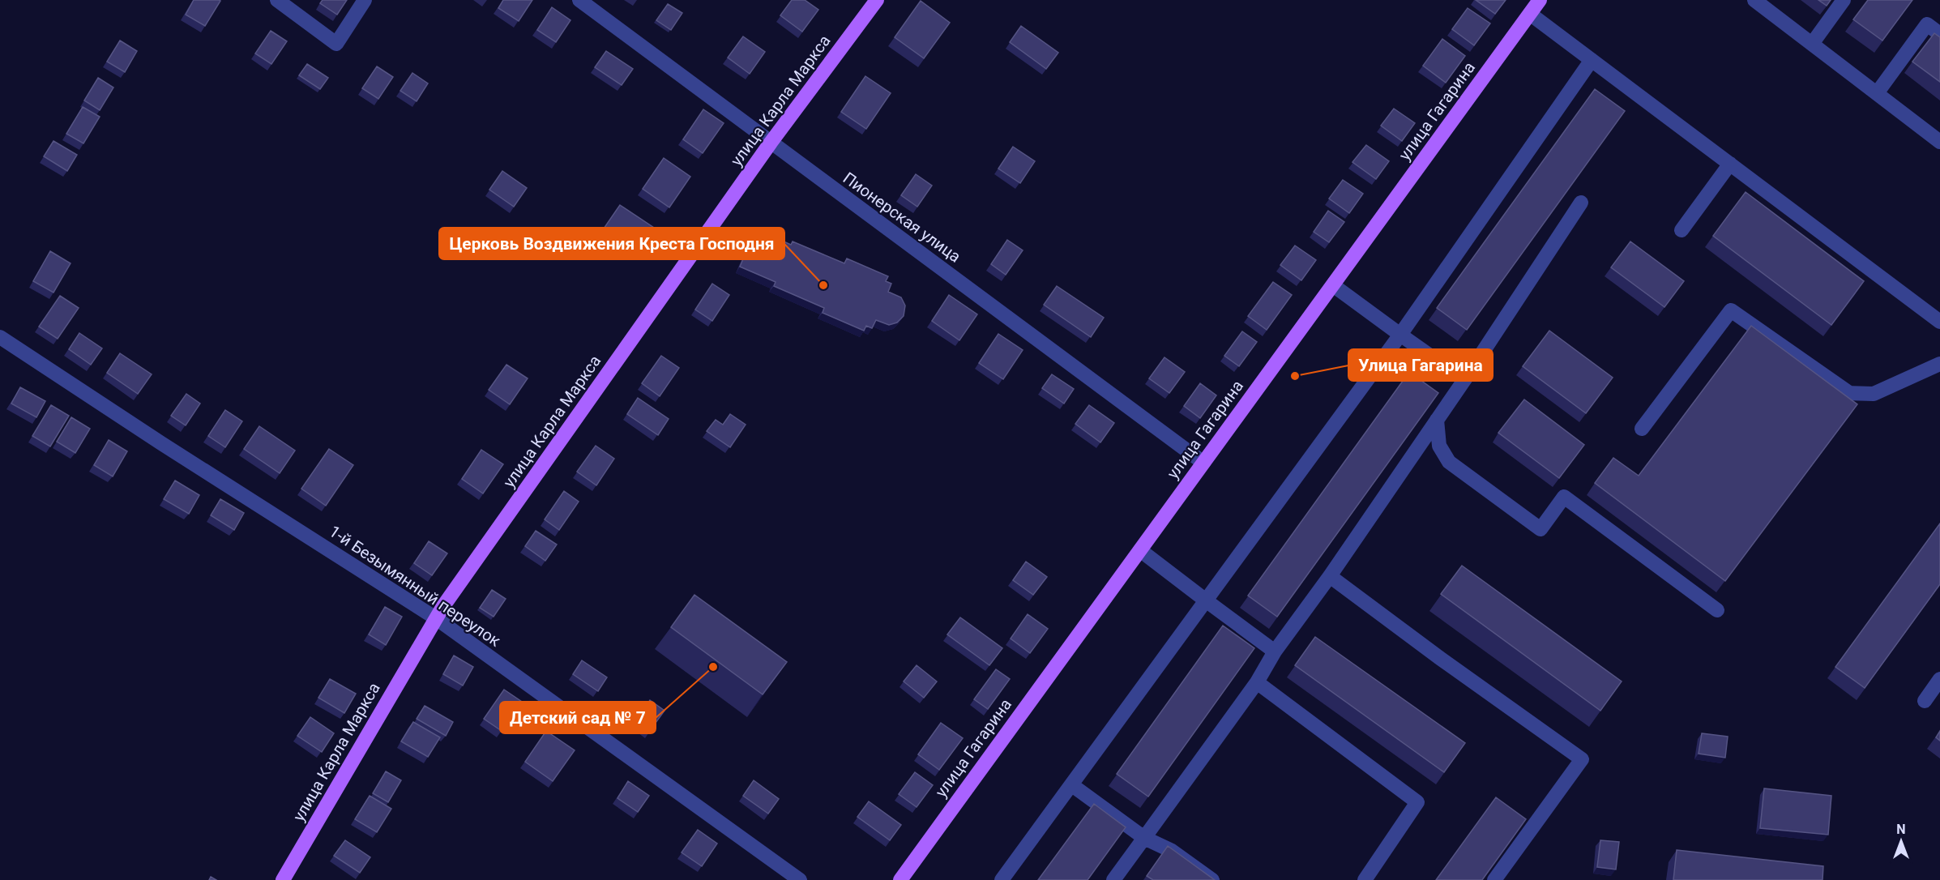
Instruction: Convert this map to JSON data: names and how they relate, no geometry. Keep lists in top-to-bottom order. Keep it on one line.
{"streets":{"main road":["улица Карла Маркса","улица Гагарина"],"street":["Пионерская улица","1-й Безымянный переулок"]},"crossings":[["улица Карла Маркса","Пионерская улица"],["улица Карла Маркса","1-й Безымянный переулок"],["улица Гагарина","Пионерская улица"]],"places":["Церковь Воздвижения Креста Господня","Улица Гагарина","Детский сад № 7"],"north":"top"}
